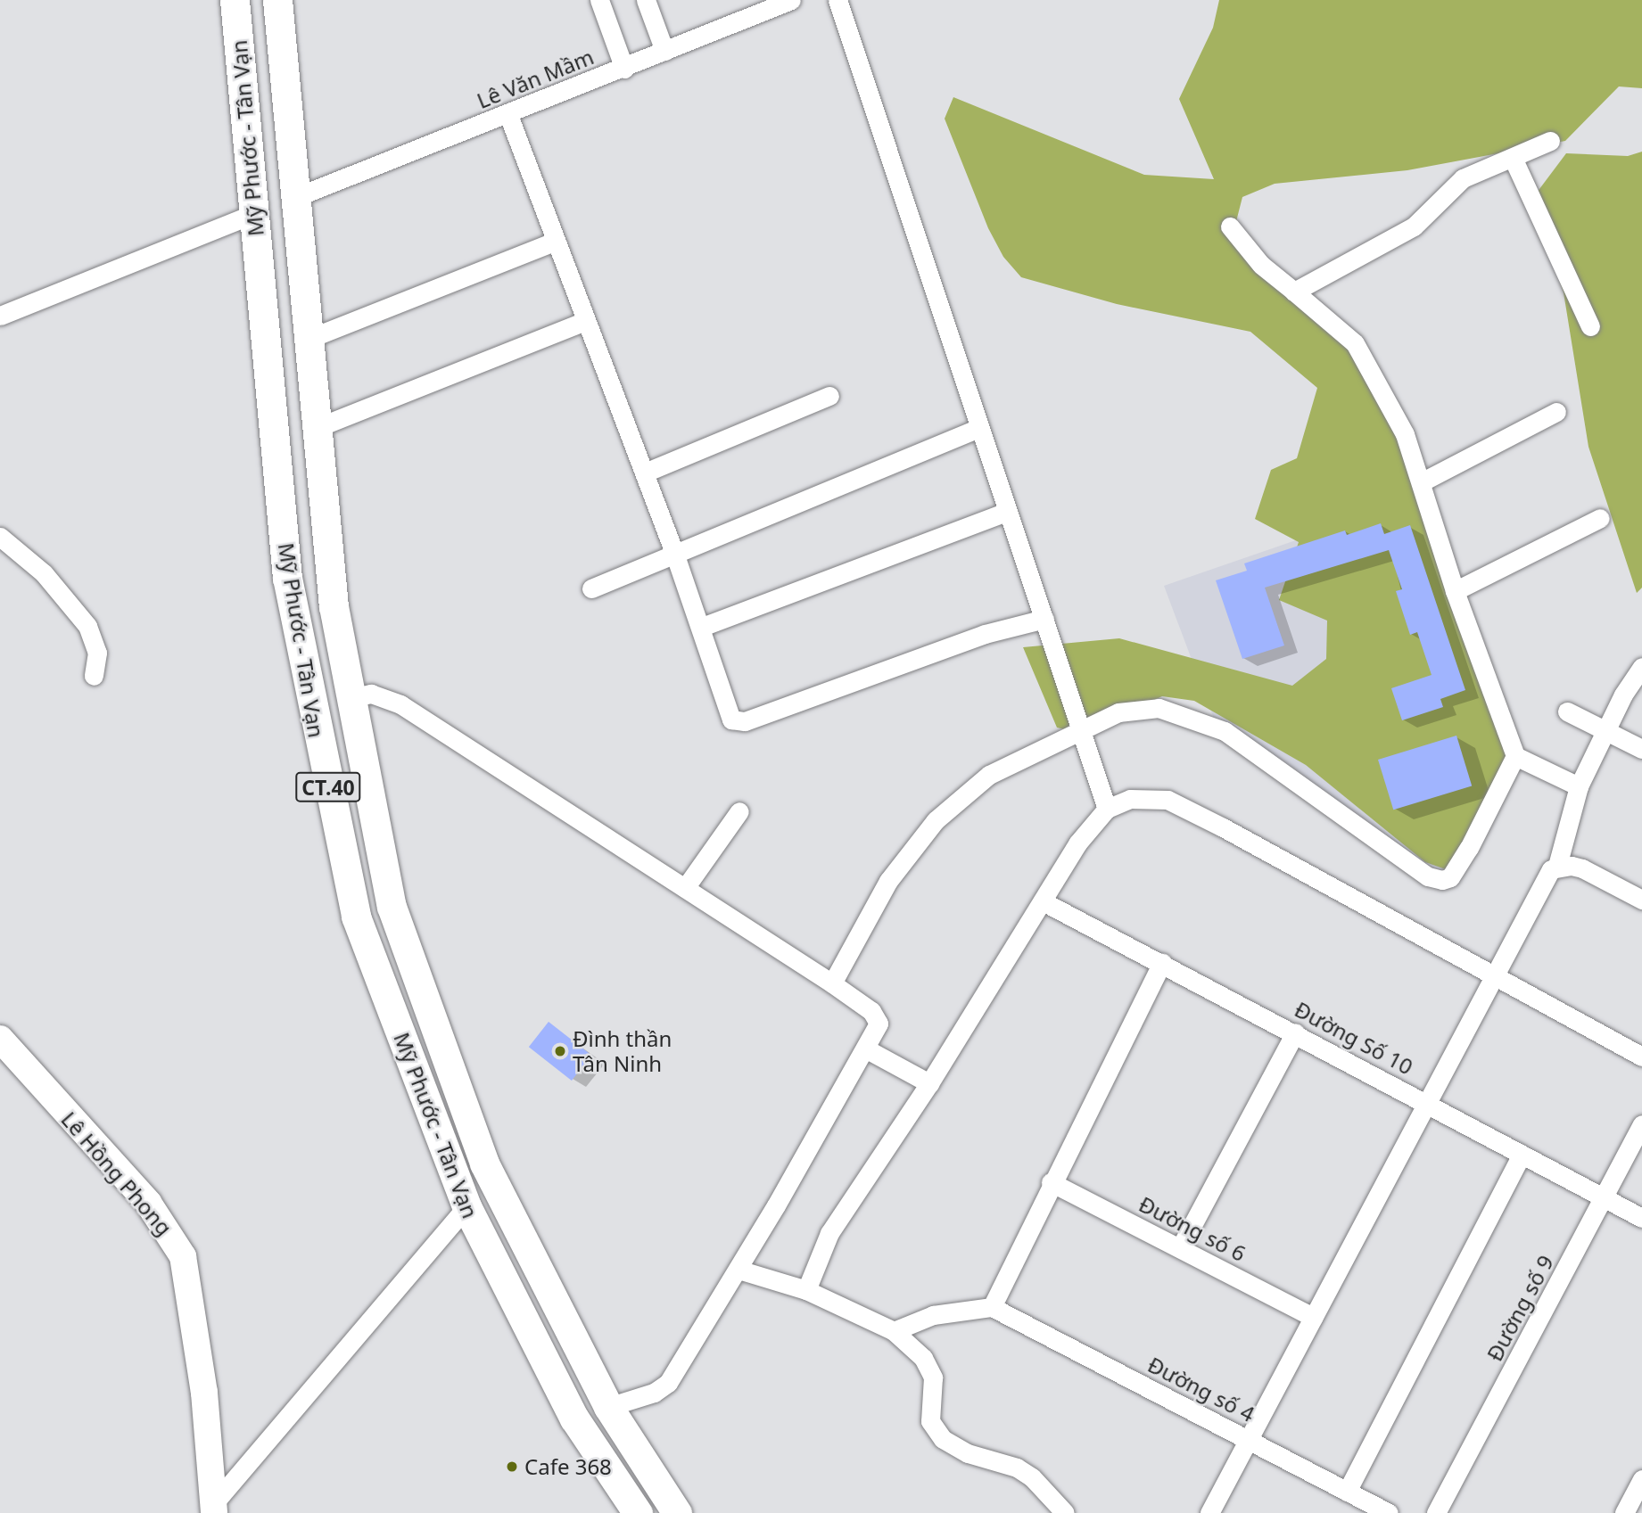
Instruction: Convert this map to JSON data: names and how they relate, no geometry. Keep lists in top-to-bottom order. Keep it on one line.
{"streets":{"main road":["Mỹ Phước - Tân Vạn","CT.40","Lê Hồng Phong"],"street":["Lê Văn Mầm","Đường Số 10","Đường số 6","Đường số 9","Đường số 4"]},"crossings":[["Lê Văn Mầm","Mỹ Phước - Tân Vạn"],["Đường Số 10","Đường số 9"]],"places":["Đình thần Tân Ninh","Cafe 368"]}
